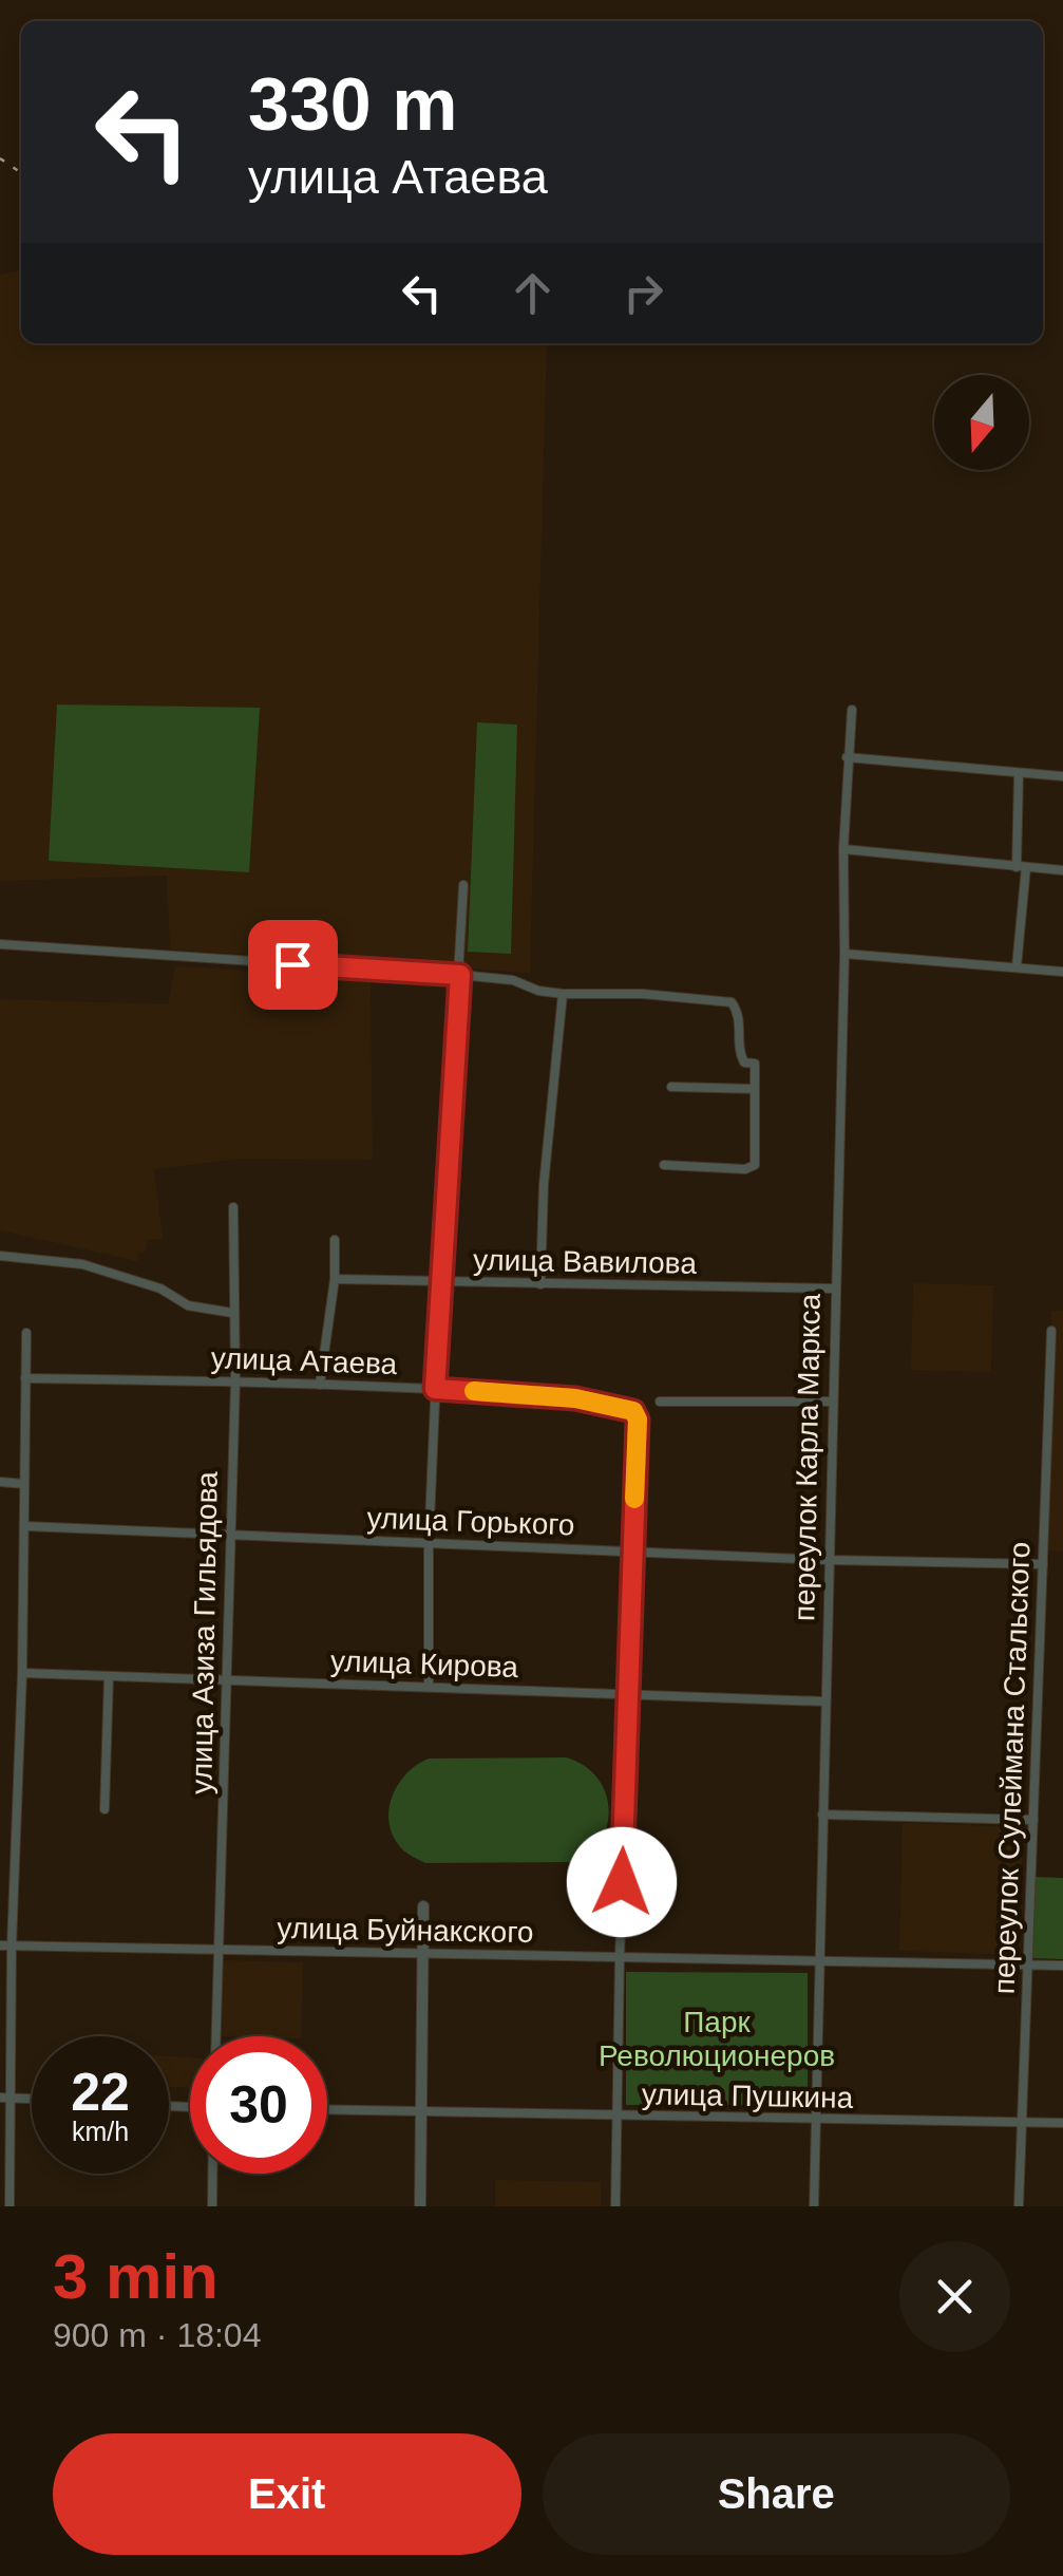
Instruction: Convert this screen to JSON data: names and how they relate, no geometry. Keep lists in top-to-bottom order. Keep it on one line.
{"streets":{"street":["улица Вавилова","улица Атаева","переулок Карла Маркса","улица Горького","улица Азиза Гильядова","улица Кирова","переулок Сулеймана Стальского","улица Буйнакского","улица Пушкина"]},"crossings":[["улица Вавилова","переулок Карла Маркса"],["улица Атаева","улица Горького"],["улица Атаева","улица Азиза Гильядова"],["переулок Карла Маркса","улица Горького"],["переулок Карла Маркса","улица Кирова"],["переулок Карла Маркса","улица Буйнакского"],["переулок Карла Маркса","улица Пушкина"],["улица Горького","улица Азиза Гильядова"],["улица Горького","переулок Сулеймана Стальского"],["улица Азиза Гильядова","улица Кирова"],["улица Азиза Гильядова","улица Буйнакского"],["переулок Сулеймана Стальского","улица Буйнакского"],["переулок Сулеймана Стальского","улица Пушкина"]],"parks":["Парк Революционеров"],"north":"bottom","page":{"turn":["330 m","улица Атаева"],"speed":"22 km/h","limit":"30","heading":["3 min","900 m · 18:04"],"buttons":["Exit","Share"]}}
